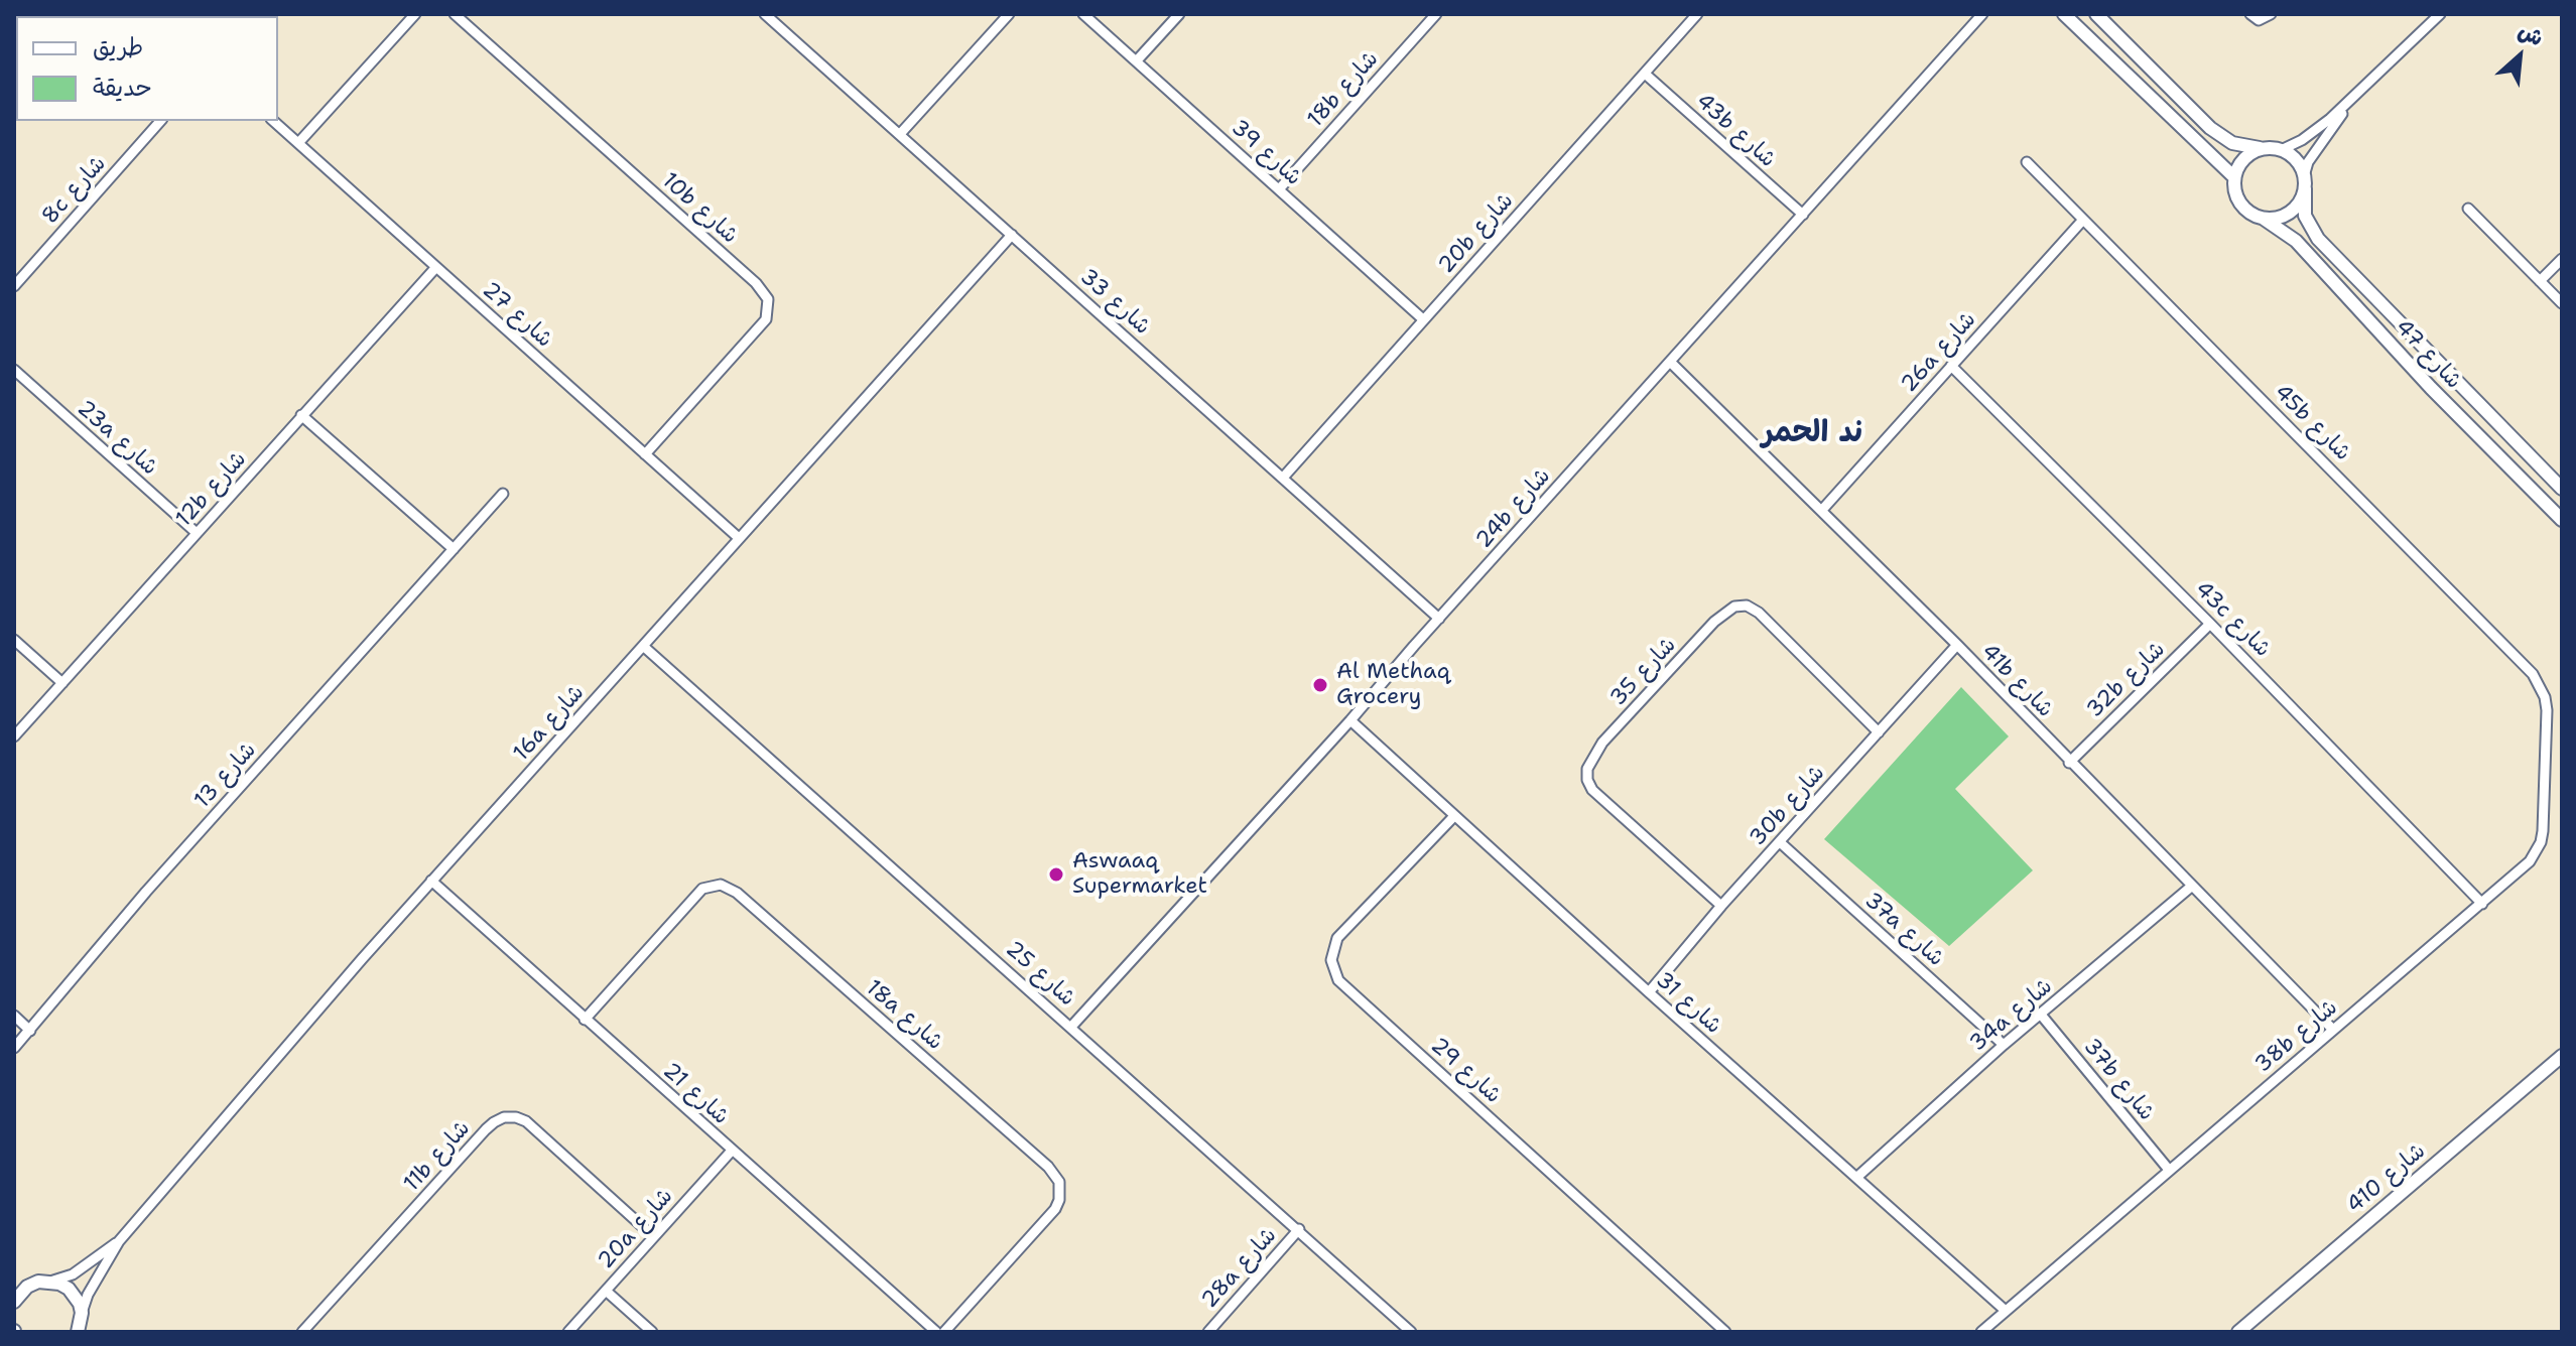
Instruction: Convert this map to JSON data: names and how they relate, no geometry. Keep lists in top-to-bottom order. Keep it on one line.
{"streets":{"street":["18b شارع","43b شارع","شارع 39","8c شارع","10b شارع","20b شارع","شارع 33","شارع 27","26a شارع","شارع 47","45b شارع","23a شارع","12b شارع","24b شارع","43c شارع","شارع 35","32b شارع","41b شارع","16a شارع","شارع 13","30b شارع","37a شارع","شارع 25","شارع 31","18a شارع","34a شارع","38b شارع","شارع 29","37b شارع","شارع 21","11b شارع","شارع 410","20a شارع","28a شارع"]},"crossings":[["18b شارع","شارع 39"],["43b شارع","20b شارع"],["43b شارع","24b شارع"],["شارع 39","20b شارع"],["10b شارع","شارع 27"],["20b شارع","شارع 33"],["شارع 33","24b شارع"],["شارع 33","16a شارع"],["شارع 27","12b شارع"],["شارع 27","16a شارع"],["26a شارع","45b شارع"],["26a شارع","43c شارع"],["26a شارع","41b شارع"],["45b شارع","38b شارع"],["23a شارع","12b شارع"],["24b شارع","41b شارع"],["24b شارع","شارع 25"],["24b شارع","شارع 31"],["43c شارع","32b شارع"],["43c شارع","38b شارع"],["شارع 35","30b شارع"],["32b شارع","41b شارع"],["41b شارع","30b شارع"],["41b شارع","34a شارع"],["41b شارع","38b شارع"],["16a شارع","شارع 25"],["16a شارع","شارع 21"],["30b شارع","37a شارع"],["30b شارع","شارع 31"],["37a شارع","34a شارع"],["شارع 25","28a شارع"],["شارع 31","34a شارع"],["شارع 31","38b شارع"],["شارع 31","شارع 29"],["18a شارع","شارع 21"],["34a شارع","37b شارع"],["38b شارع","37b شارع"],["شارع 21","20a شارع"],["11b شارع","20a شارع"]],"districts":["ند الحمر"],"places":["Al Methaq Grocery","Aswaaq Supermarket"],"legend":["طريق","حديقة"],"north":"top right"}
